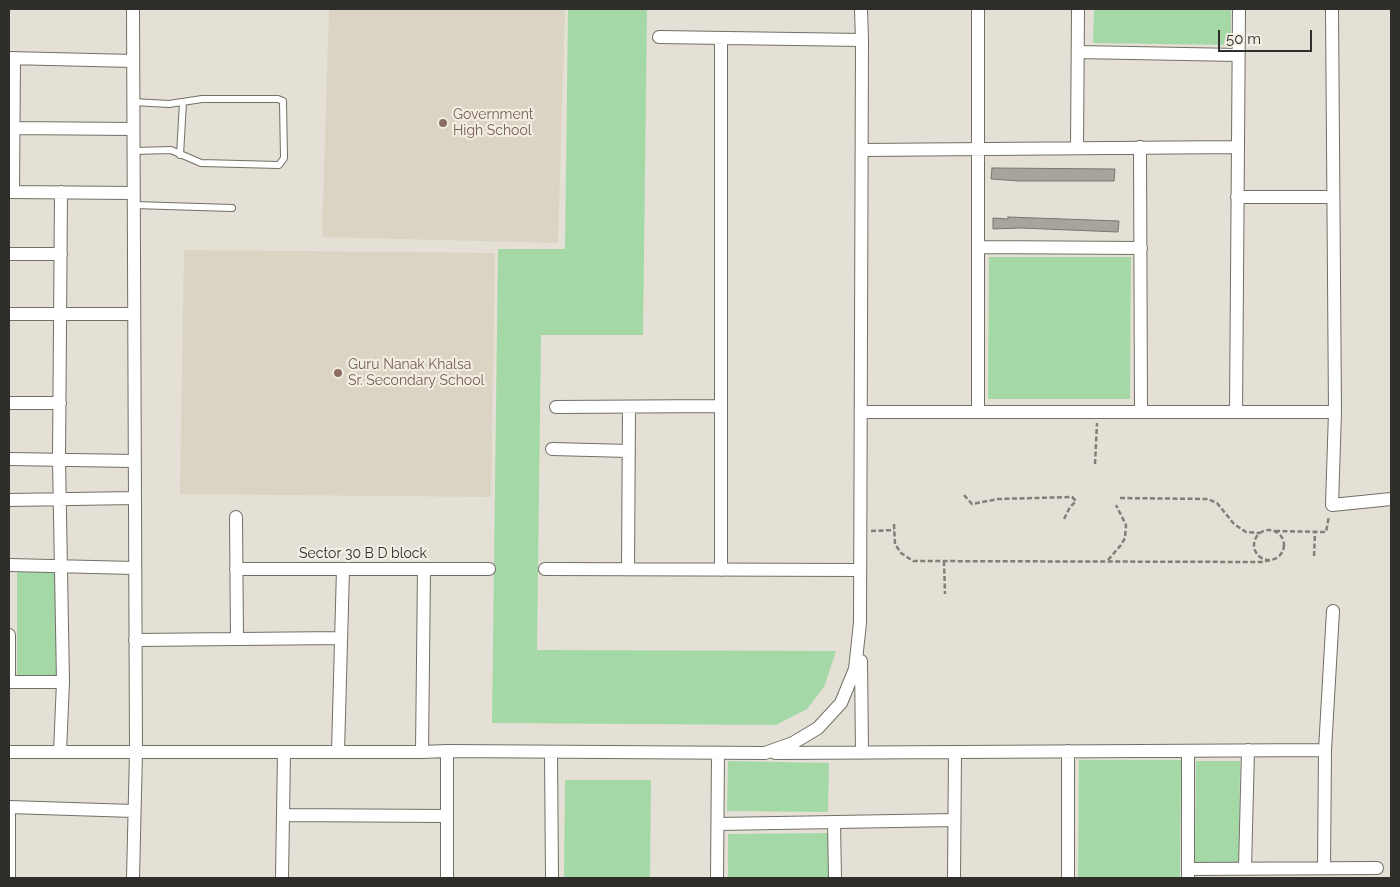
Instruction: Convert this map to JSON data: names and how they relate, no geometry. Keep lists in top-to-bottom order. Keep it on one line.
{"streets":{"street":["Sector 30 B D block"]},"places":["Government High School","Guru Nanak Khalsa Sr. Secondary School"],"scale_bar":"50 m"}
